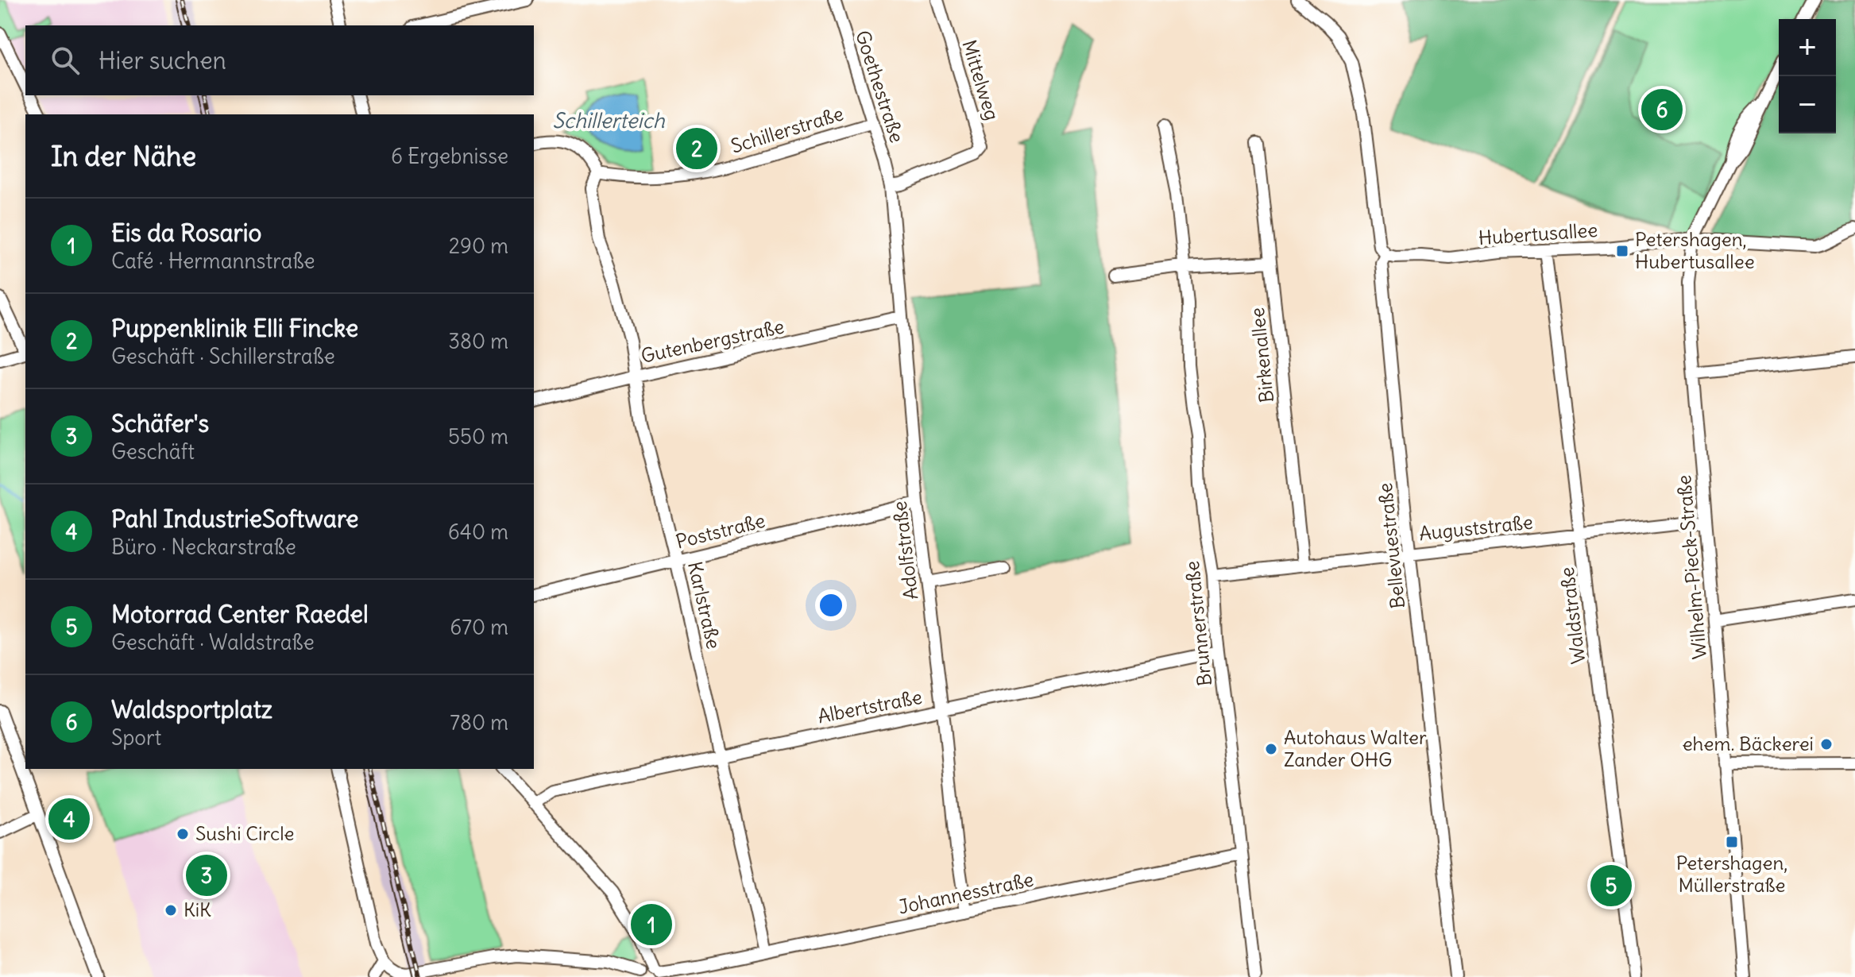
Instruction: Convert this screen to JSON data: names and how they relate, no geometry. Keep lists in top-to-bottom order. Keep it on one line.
{"streets":{"street":["Mittelweg","Goethestraße","Schillerstraße","Hubertusallee","Gutenbergstraße","Birkenallee","Auguststraße","Poststraße","Bellevuestraße","Adolfstraße","Wilhelm-Pieck-Straße","Karlstraße","Waldstraße","Brunnerstraße","Albertstraße","Johannesstraße"]},"crossings":[["Mittelweg","Goethestraße"],["Mittelweg","Adolfstraße"],["Goethestraße","Schillerstraße"],["Goethestraße","Adolfstraße"],["Schillerstraße","Karlstraße"],["Hubertusallee","Bellevuestraße"],["Hubertusallee","Wilhelm-Pieck-Straße"],["Hubertusallee","Waldstraße"],["Gutenbergstraße","Adolfstraße"],["Gutenbergstraße","Karlstraße"],["Birkenallee","Auguststraße"],["Auguststraße","Bellevuestraße"],["Auguststraße","Wilhelm-Pieck-Straße"],["Auguststraße","Waldstraße"],["Auguststraße","Brunnerstraße"],["Poststraße","Adolfstraße"],["Poststraße","Karlstraße"],["Adolfstraße","Albertstraße"],["Adolfstraße","Johannesstraße"],["Karlstraße","Albertstraße"],["Karlstraße","Johannesstraße"],["Brunnerstraße","Albertstraße"],["Brunnerstraße","Johannesstraße"]],"water":["Schillerteich"],"places":{"transit":["Petershagen, Hubertusallee","Petershagen, Müllerstraße"],"other":["ehem. Bäckerei","Autohaus Walter Zander OHG","Sushi Circle","KiK"]},"page":{"map_buttons":["+","−"],"search":"Hier suchen","pins":["6","2","4","3","5","1"],"heading":["In der Nähe","6 Ergebnisse"],"list":[{"mark":"1","name":"Eis da Rosario","note":"Café · Hermannstraße","value":"290 m"},{"mark":"2","name":"Puppenklinik Elli Fincke","note":"Geschäft · Schillerstraße","value":"380 m"},{"mark":"3","name":"Schäfer's","note":"Geschäft","value":"550 m"},{"mark":"4","name":"Pahl IndustrieSoftware","note":"Büro · Neckarstraße","value":"640 m"},{"mark":"5","name":"Motorrad Center Raedel","note":"Geschäft · Waldstraße","value":"670 m"},{"mark":"6","name":"Waldsportplatz","note":"Sport","value":"780 m"}]}}
